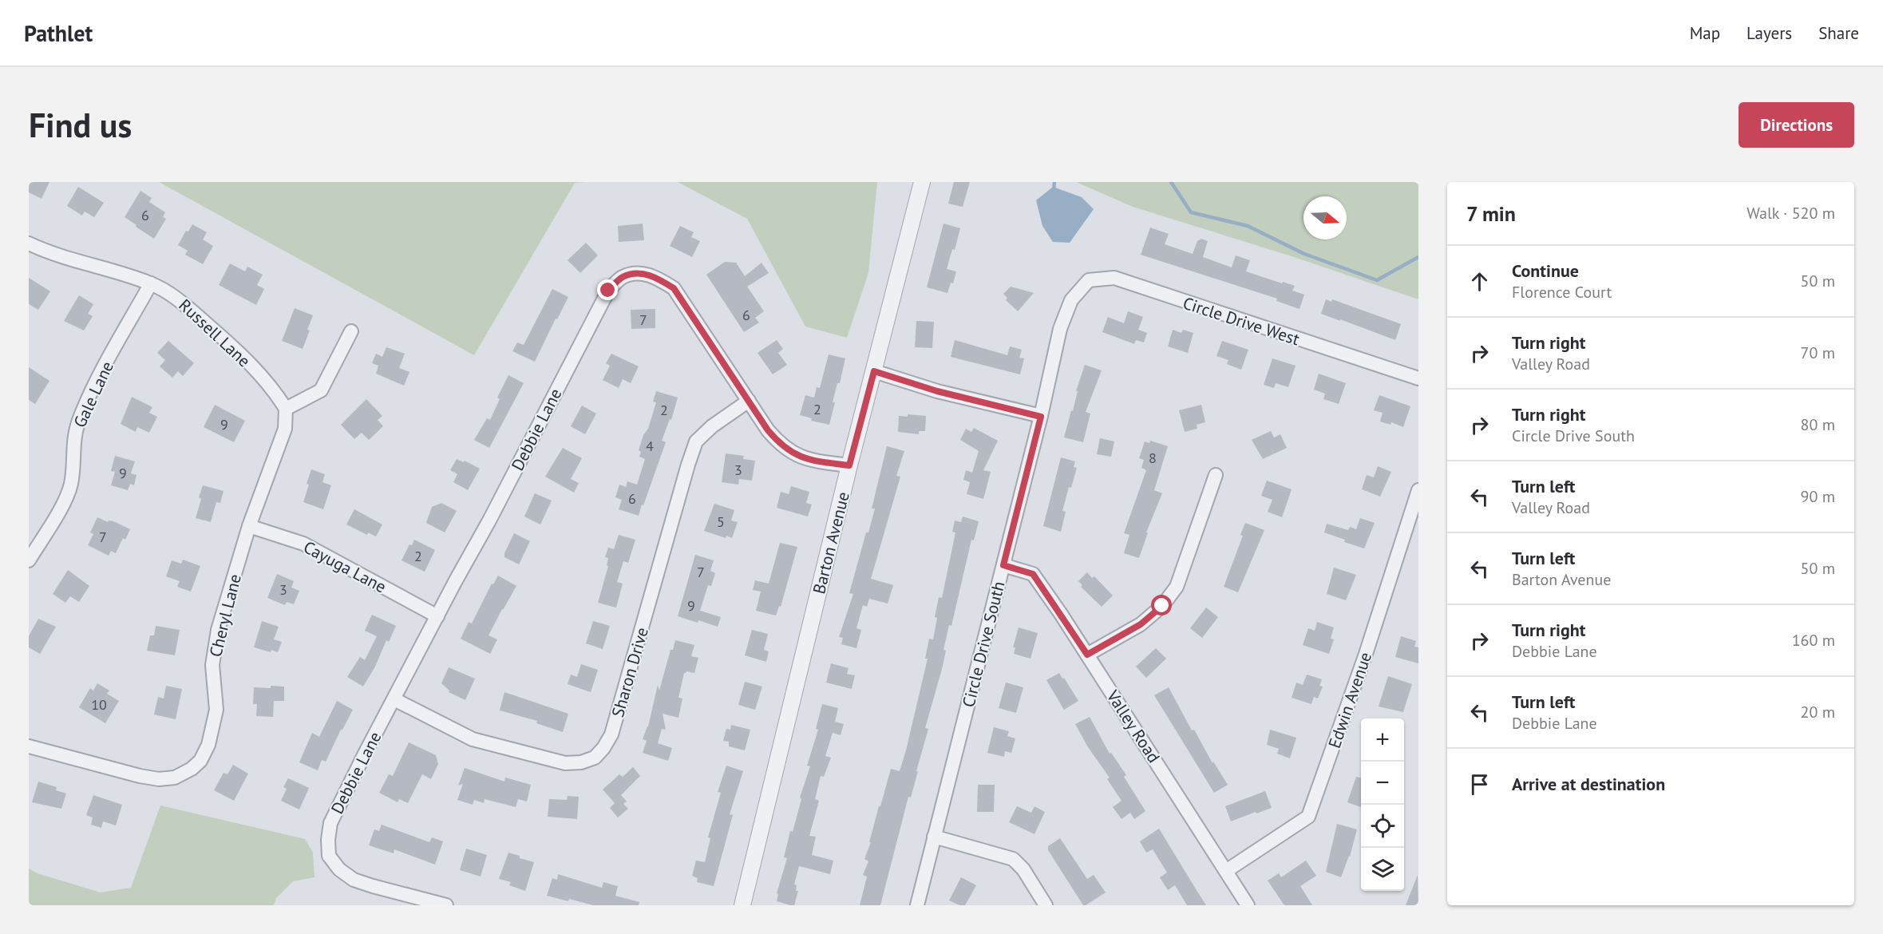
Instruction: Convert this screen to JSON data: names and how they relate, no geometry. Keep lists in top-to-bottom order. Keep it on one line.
{"streets":{"street":["Circle Drive West","Russell Lane","Gale Lane","Debbie Lane","Barton Avenue","Cayuga Lane","Cheryl Lane","Circle Drive South","Sharon Drive","Edwin Avenue","Valley Road"]},"crossings":[["Circle Drive West","Circle Drive South"],["Russell Lane","Gale Lane"],["Russell Lane","Cheryl Lane"],["Debbie Lane","Barton Avenue"],["Debbie Lane","Cayuga Lane"],["Debbie Lane","Sharon Drive"],["Cayuga Lane","Cheryl Lane"],["Circle Drive South","Valley Road"],["Edwin Avenue","Valley Road"]],"house_numbers":["6","6","7","2","2","9","4","8","3","9","6","5","7","2","7","3","9","10"],"north":"right","page":{"header":"Pathlet","nav":["Map","Layers","Share"],"buttons":"Directions","title":"Find us","heading":["7 min","Walk · 520 m"],"list":[["Continue","Florence Court","50 m"],["Turn right","Valley Road","70 m"],["Turn right","Circle Drive South","80 m"],["Turn left","Valley Road","90 m"],["Turn left","Barton Avenue","50 m"],["Turn right","Debbie Lane","160 m"],["Turn left","Debbie Lane","20 m"],"Arrive at destination"],"map_buttons":["+","−"]}}
